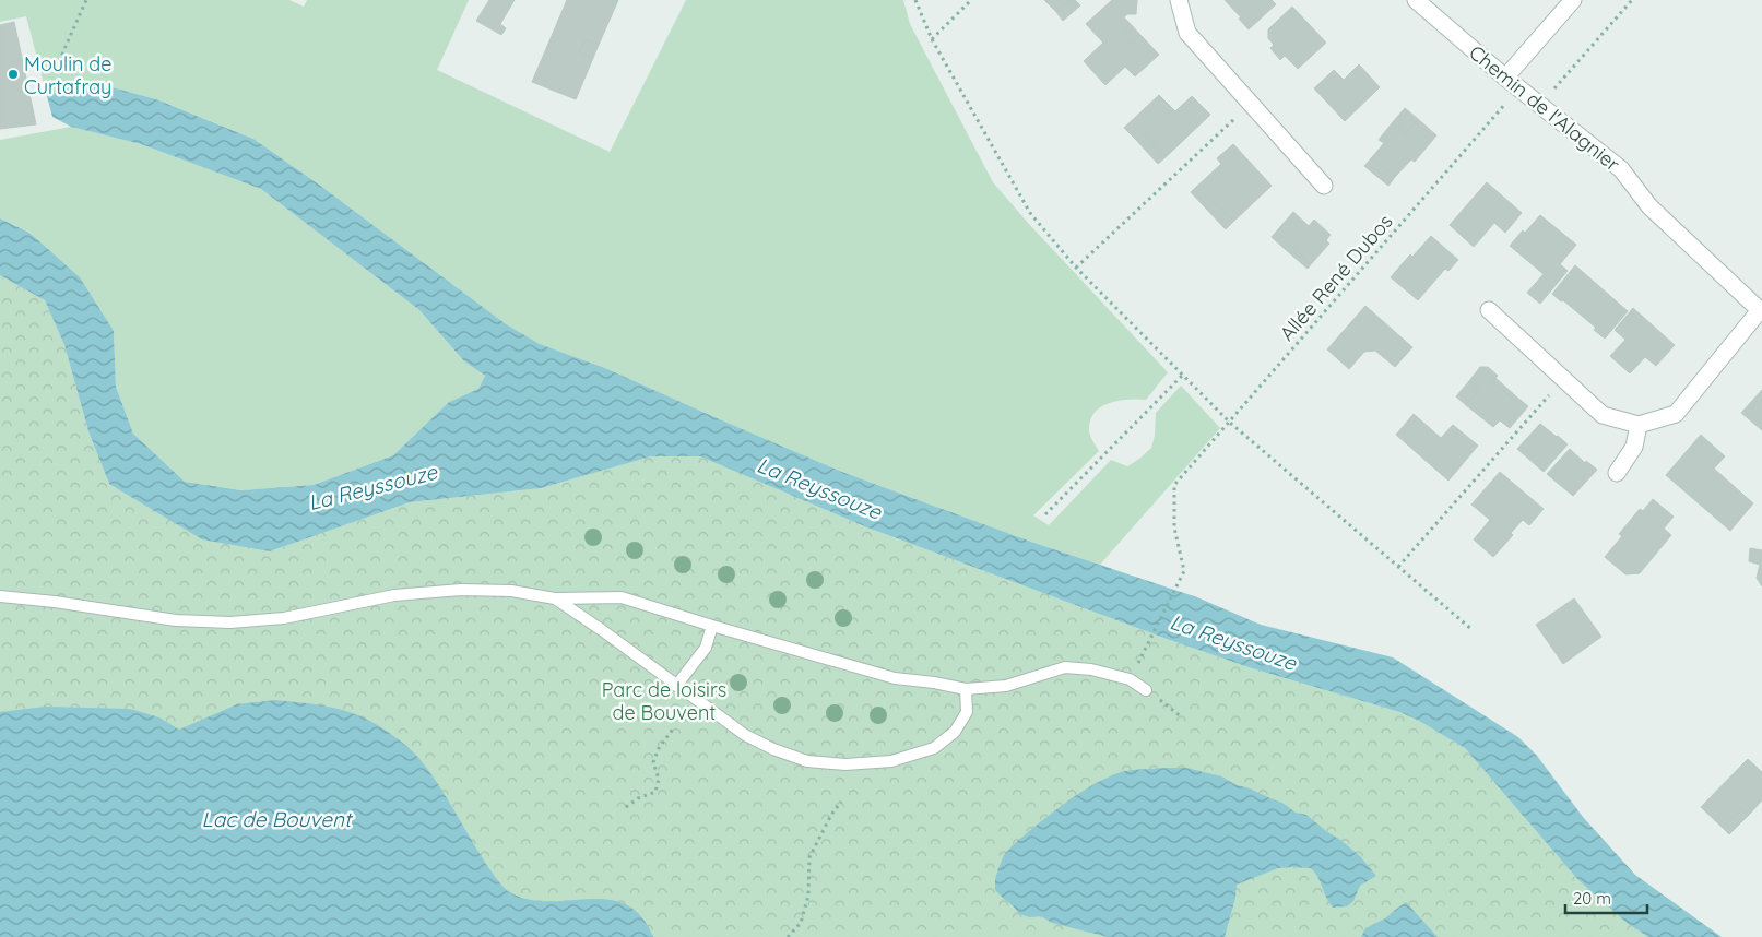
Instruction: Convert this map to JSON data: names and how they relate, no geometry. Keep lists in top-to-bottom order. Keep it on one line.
{"streets":{"street":["Chemin de l'Alagnier"],"path":["Allée René Dubos"]},"crossings":[["Chemin de l'Alagnier","Allée René Dubos"]],"water":["La Reyssouze","Lac de Bouvent"],"parks":["Parc de loisirs de Bouvent"],"places":["Moulin de Curtafray"],"scale_bar":"20 m"}
